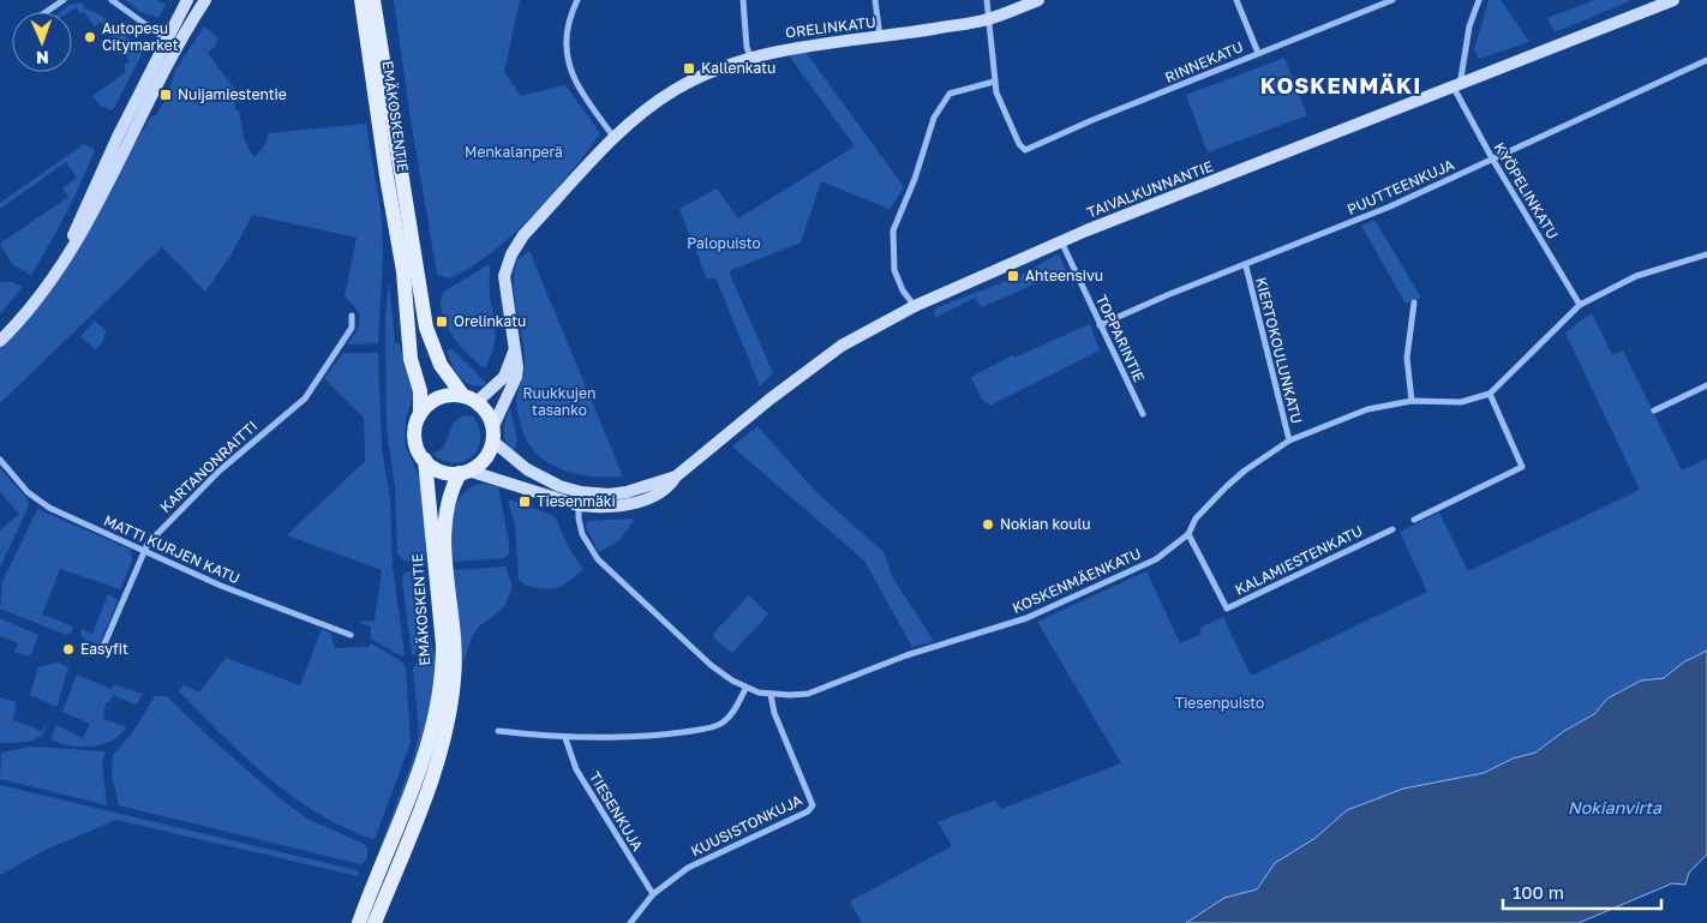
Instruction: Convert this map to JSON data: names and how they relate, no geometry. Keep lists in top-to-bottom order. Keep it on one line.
{"streets":{"main road":["ORELINKATU","EMÄKOSKENTIE","TAIVALKUNNANTIE"],"street":["RINNEKATU","PUUTTEENKUJA","KYÖPELINKATU","TOPPARINTIE","KIERTOKOULUNKATU","KARTANONRAITTI","MATTI KURJEN KATU","KALAMIESTENKATU","KOSKENMÄENKATU","TIESENKUJA","KUUSISTONKUJA"]},"crossings":[["ORELINKATU","EMÄKOSKENTIE"],["ORELINKATU","TAIVALKUNNANTIE"],["EMÄKOSKENTIE","TAIVALKUNNANTIE"],["PUUTTEENKUJA","KYÖPELINKATU"],["PUUTTEENKUJA","TOPPARINTIE"],["PUUTTEENKUJA","KIERTOKOULUNKATU"],["TAIVALKUNNANTIE","KYÖPELINKATU"],["TAIVALKUNNANTIE","TOPPARINTIE"],["TAIVALKUNNANTIE","KOSKENMÄENKATU"],["KYÖPELINKATU","KOSKENMÄENKATU"],["KIERTOKOULUNKATU","KOSKENMÄENKATU"],["KARTANONRAITTI","MATTI KURJEN KATU"],["KALAMIESTENKATU","KOSKENMÄENKATU"],["KOSKENMÄENKATU","KUUSISTONKUJA"],["TIESENKUJA","KUUSISTONKUJA"]],"districts":["KOSKENMÄKI"],"water":["Nokianvirta"],"parks":["Menkalanperä","Palopuisto","Ruukkujen tasanko","Tiesenpuisto"],"places":{"other":["Autopesu Citymarket","Nokian koulu","Easyfit"],"transit":["Kallenkatu","Nuijamiestentie","Ahteensivu","Orelinkatu","Tiesenmäki"]},"scale_bar":"100 m","north":"bottom"}
